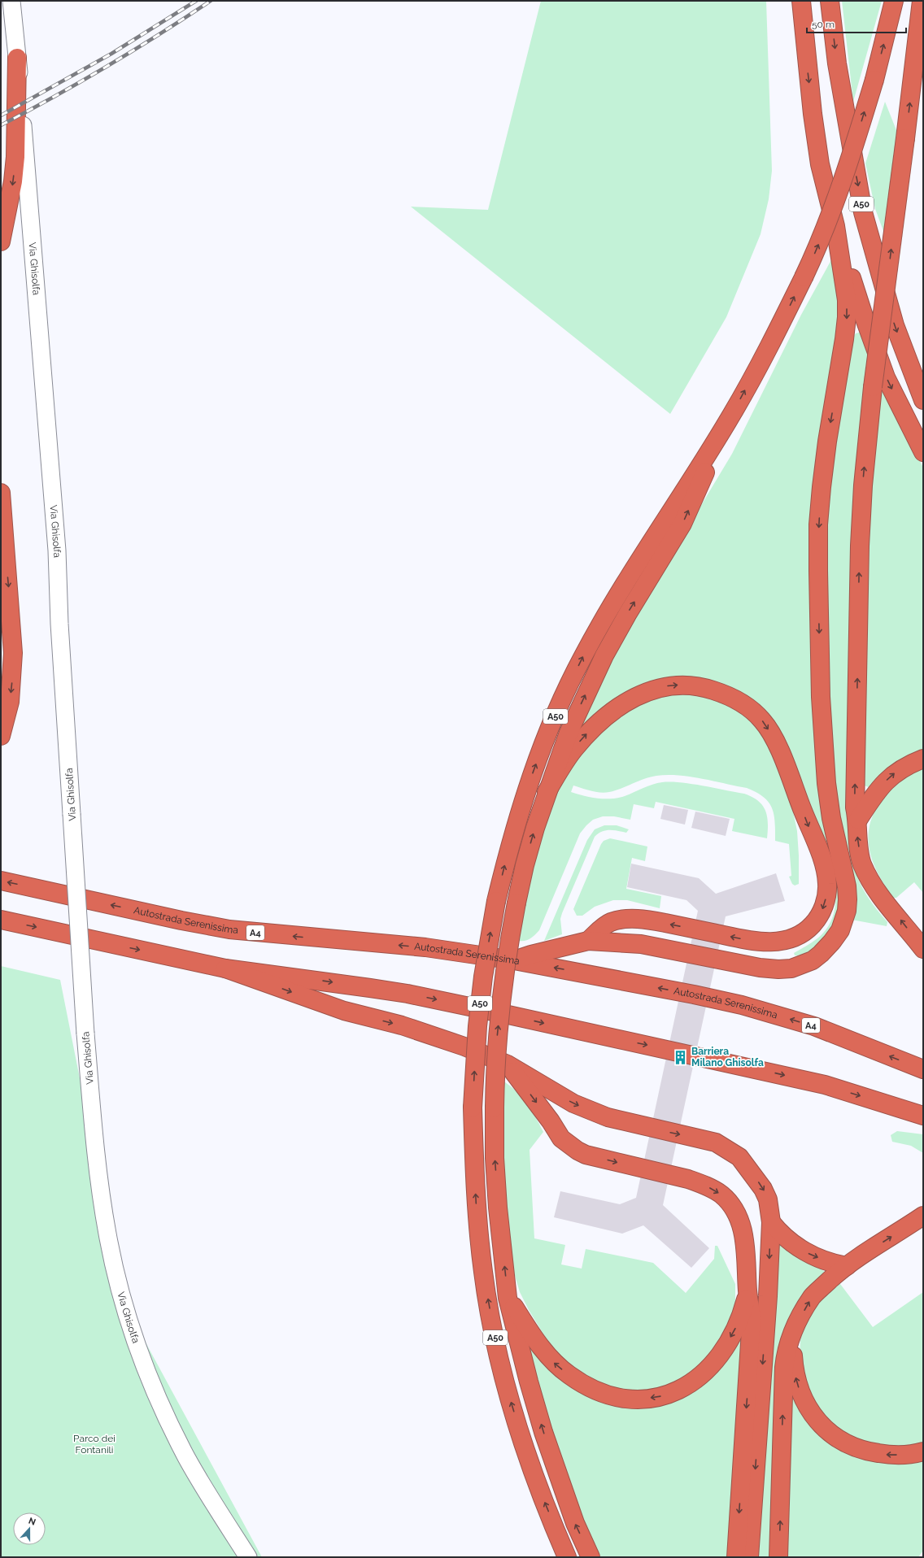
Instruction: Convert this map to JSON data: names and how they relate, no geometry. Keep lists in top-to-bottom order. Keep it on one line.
{"streets":{"highway":["A50","Autostrada Serenissima","A4"],"street":["Via Ghisolfa"]},"parks":["Parco dei Fontanili"],"places":{"building":["Barriera Milano Ghisolfa"]},"scale_bar":"50 m","north":"top"}
